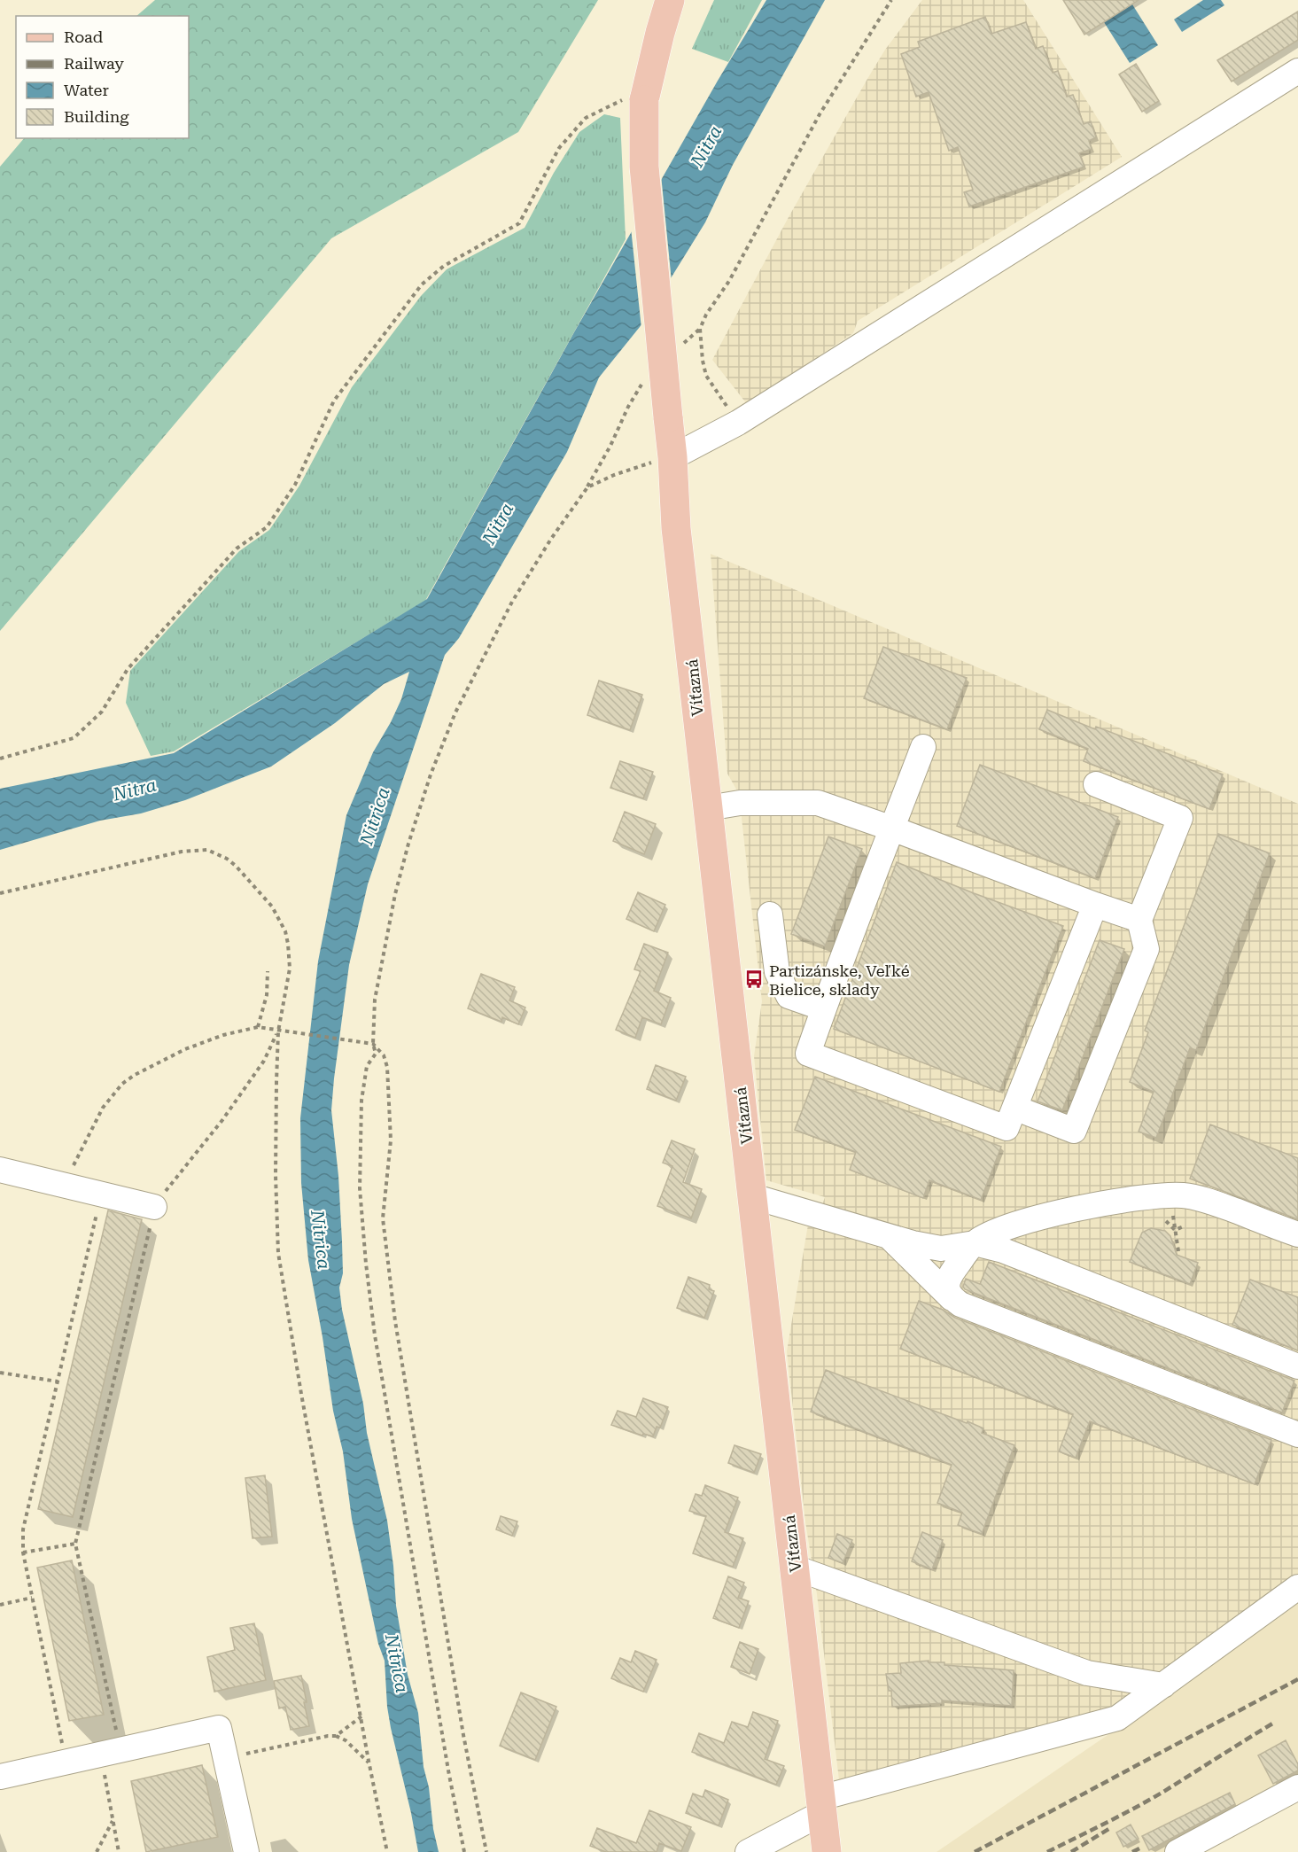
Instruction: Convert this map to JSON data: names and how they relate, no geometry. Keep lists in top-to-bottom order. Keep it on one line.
{"streets":{"main road":["Víťazná"]},"water":["Nitra","Nitrica"],"places":{"bus stop":["Partizánske, Veľké Bielice, sklady"]},"legend":["Road","Railway","Water","Building"]}
